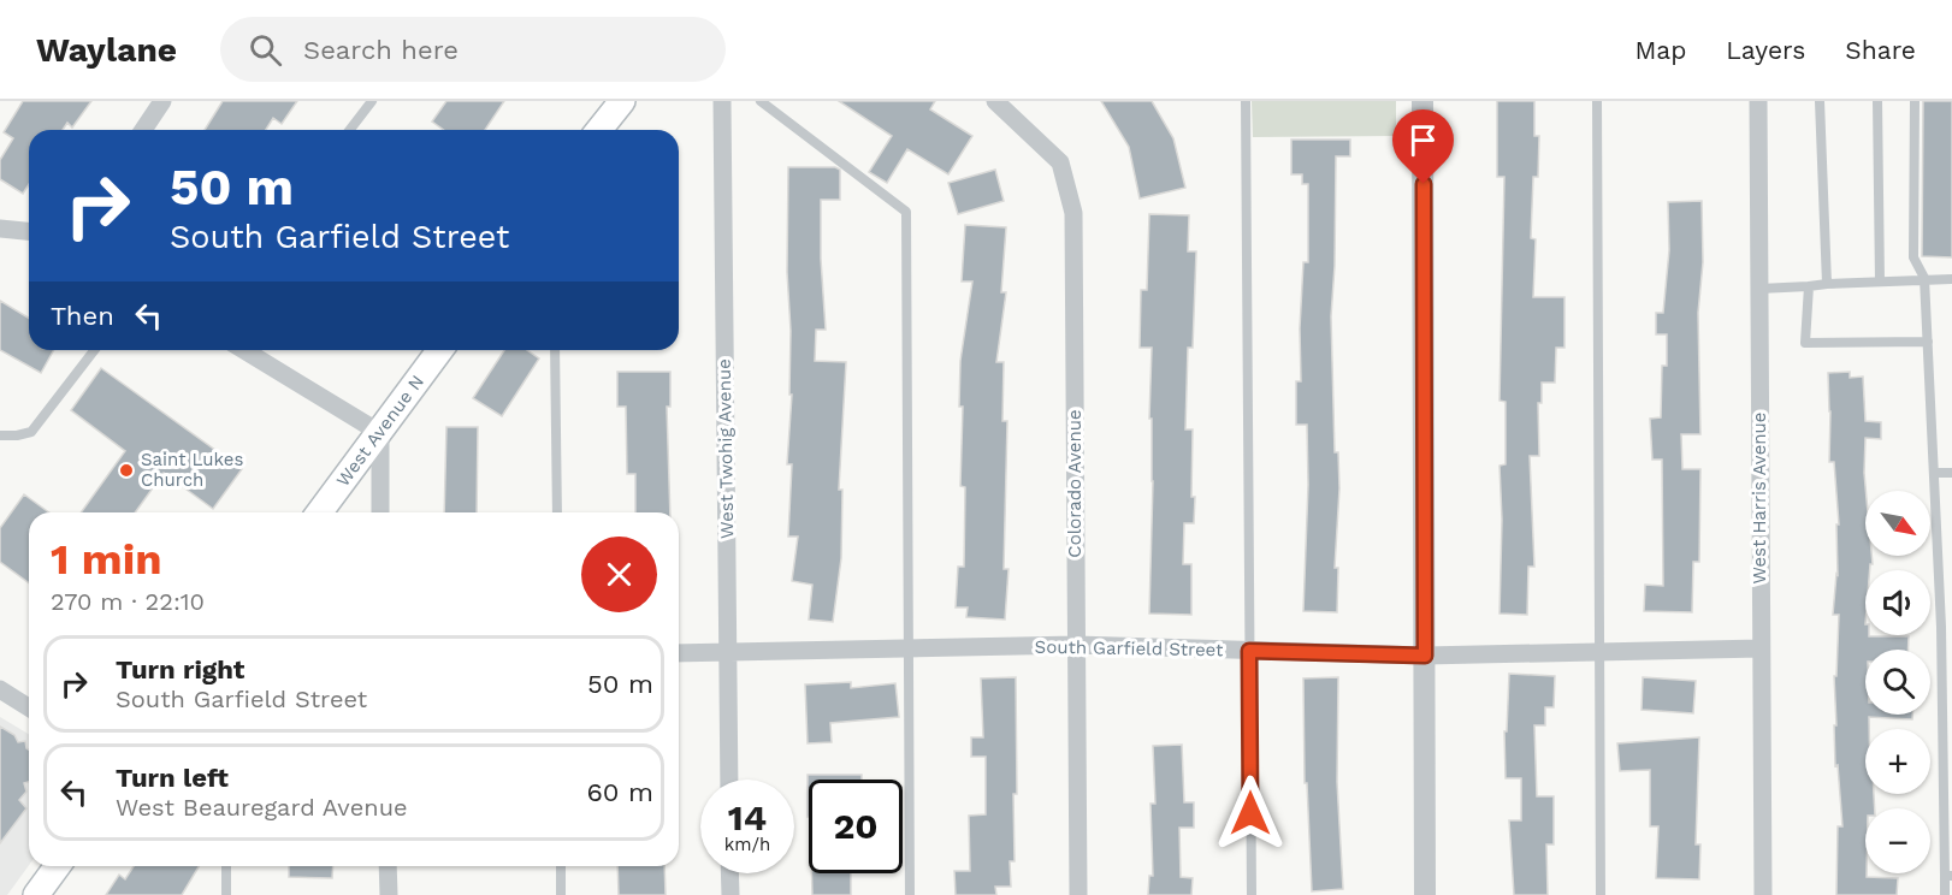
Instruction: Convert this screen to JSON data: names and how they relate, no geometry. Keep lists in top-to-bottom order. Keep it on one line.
{"streets":{"main road":["West Avenue N"],"street":["West Twohig Avenue","Colorado Avenue","West Harris Avenue","South Garfield Street"]},"crossings":[["West Twohig Avenue","South Garfield Street"],["Colorado Avenue","South Garfield Street"],["West Harris Avenue","South Garfield Street"]],"places":["Saint Lukes Church"],"north":"bottom right","page":{"header":"Waylane","search":"Search here","nav":["Map","Layers","Share"],"turn":["50 m","South Garfield Street"],"then":"Then","map_buttons":["+","−"],"heading":["1 min","270 m · 22:10"],"list":[{"name":"Turn right","note":"South Garfield Street","value":"50 m"},{"name":"Turn left","note":"West Beauregard Avenue","value":"60 m"}],"speed":"14 km/h","limit":"20"}}
